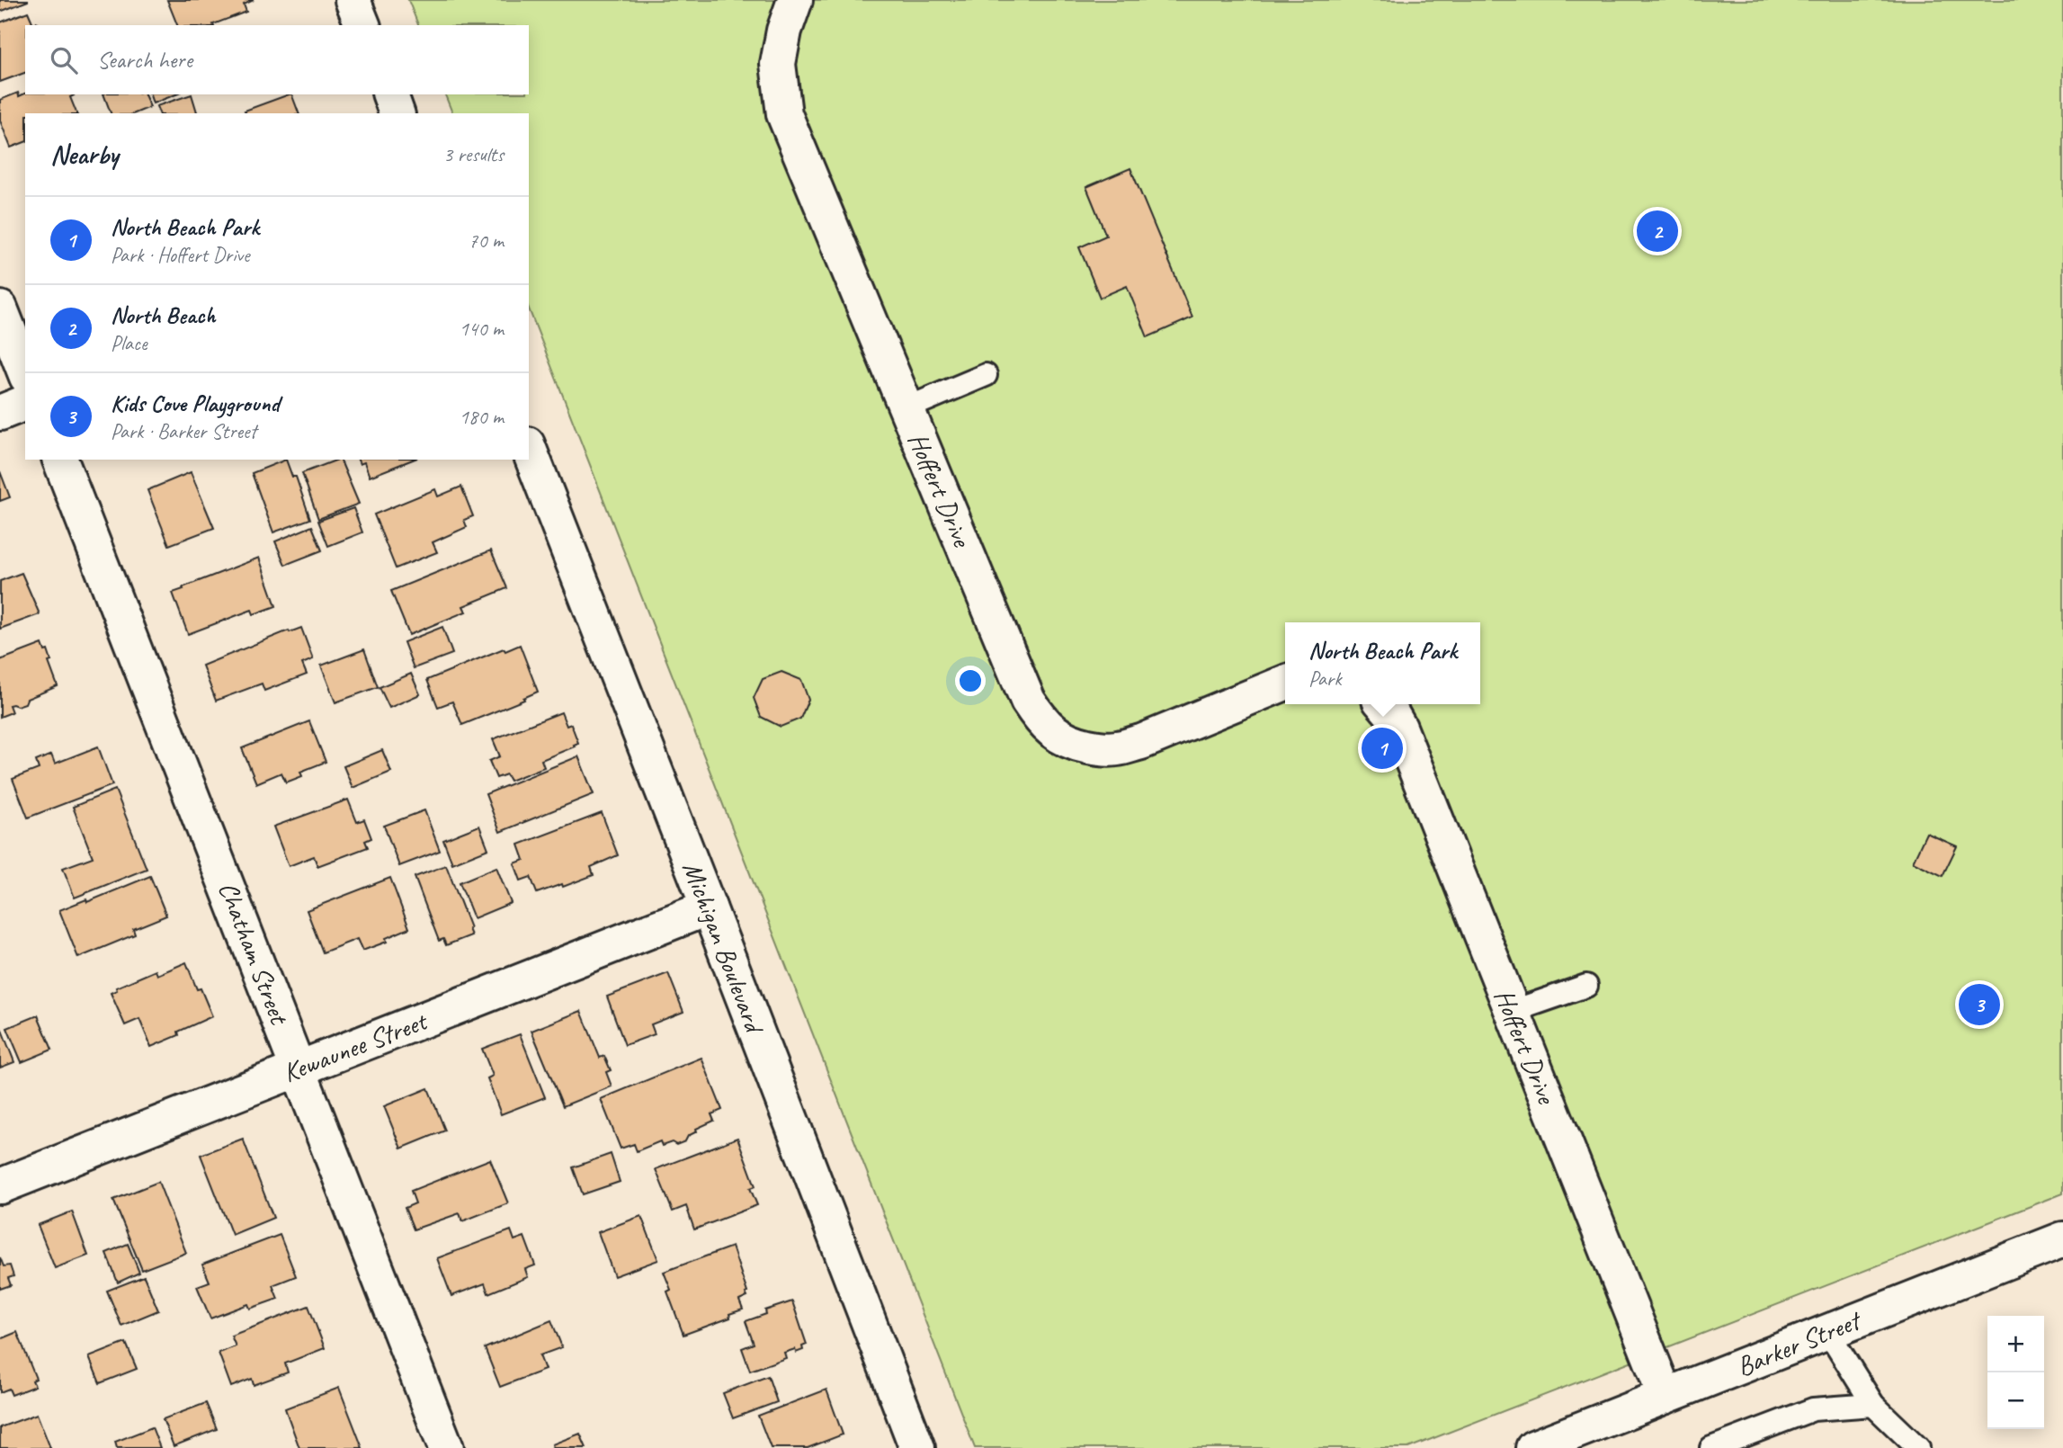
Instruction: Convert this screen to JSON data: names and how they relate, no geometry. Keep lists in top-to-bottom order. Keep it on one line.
{"streets":{"street":["Hoffert Drive","Michigan Boulevard","Chatham Street","Kewaunee Street","Barker Street"]},"crossings":[["Hoffert Drive","Barker Street"],["Michigan Boulevard","Kewaunee Street"],["Chatham Street","Kewaunee Street"]],"page":{"search":"Search here","heading":["Nearby","3 results"],"list":[{"mark":"1","name":"North Beach Park","note":"Park · Hoffert Drive","value":"70 m"},{"mark":"2","name":"North Beach","note":"Place","value":"140 m"},{"mark":"3","name":"Kids Cove Playground","note":"Park · Barker Street","value":"180 m"}],"pins":["2","1","3"],"popup":["North Beach Park","Park"],"map_buttons":["+","−"]}}
